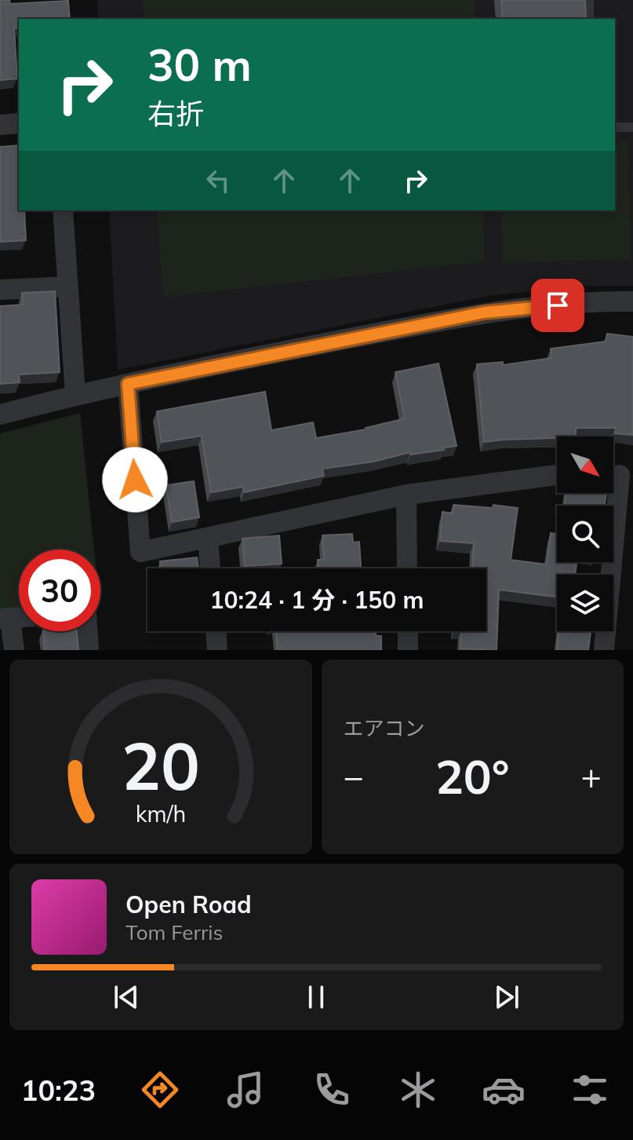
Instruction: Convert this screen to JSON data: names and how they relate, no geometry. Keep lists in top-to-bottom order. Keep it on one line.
{"north":"bottom right","page":{"turn":["30 m","右折"],"limit":"30","trip":"10:24 · 1 分 · 150 m","tile":"エアコン","heat":["−","20°","+"],"song":["Open Road","Tom Ferris"],"tabs":"10:23","gauge":["20","km/h"]}}
